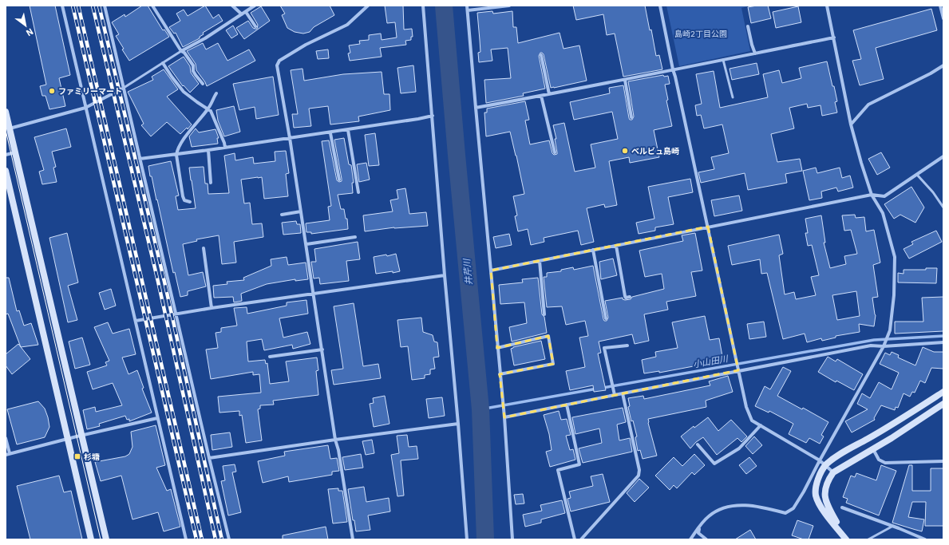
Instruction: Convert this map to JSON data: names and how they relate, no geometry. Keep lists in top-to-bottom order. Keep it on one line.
{"water":["井芹川","小山田川"],"parks":["島崎2丁目公園"],"places":{"other":["ファミリーマート","ベルビュ島崎"],"transit":["杉塘"]},"north":"bottom right"}
